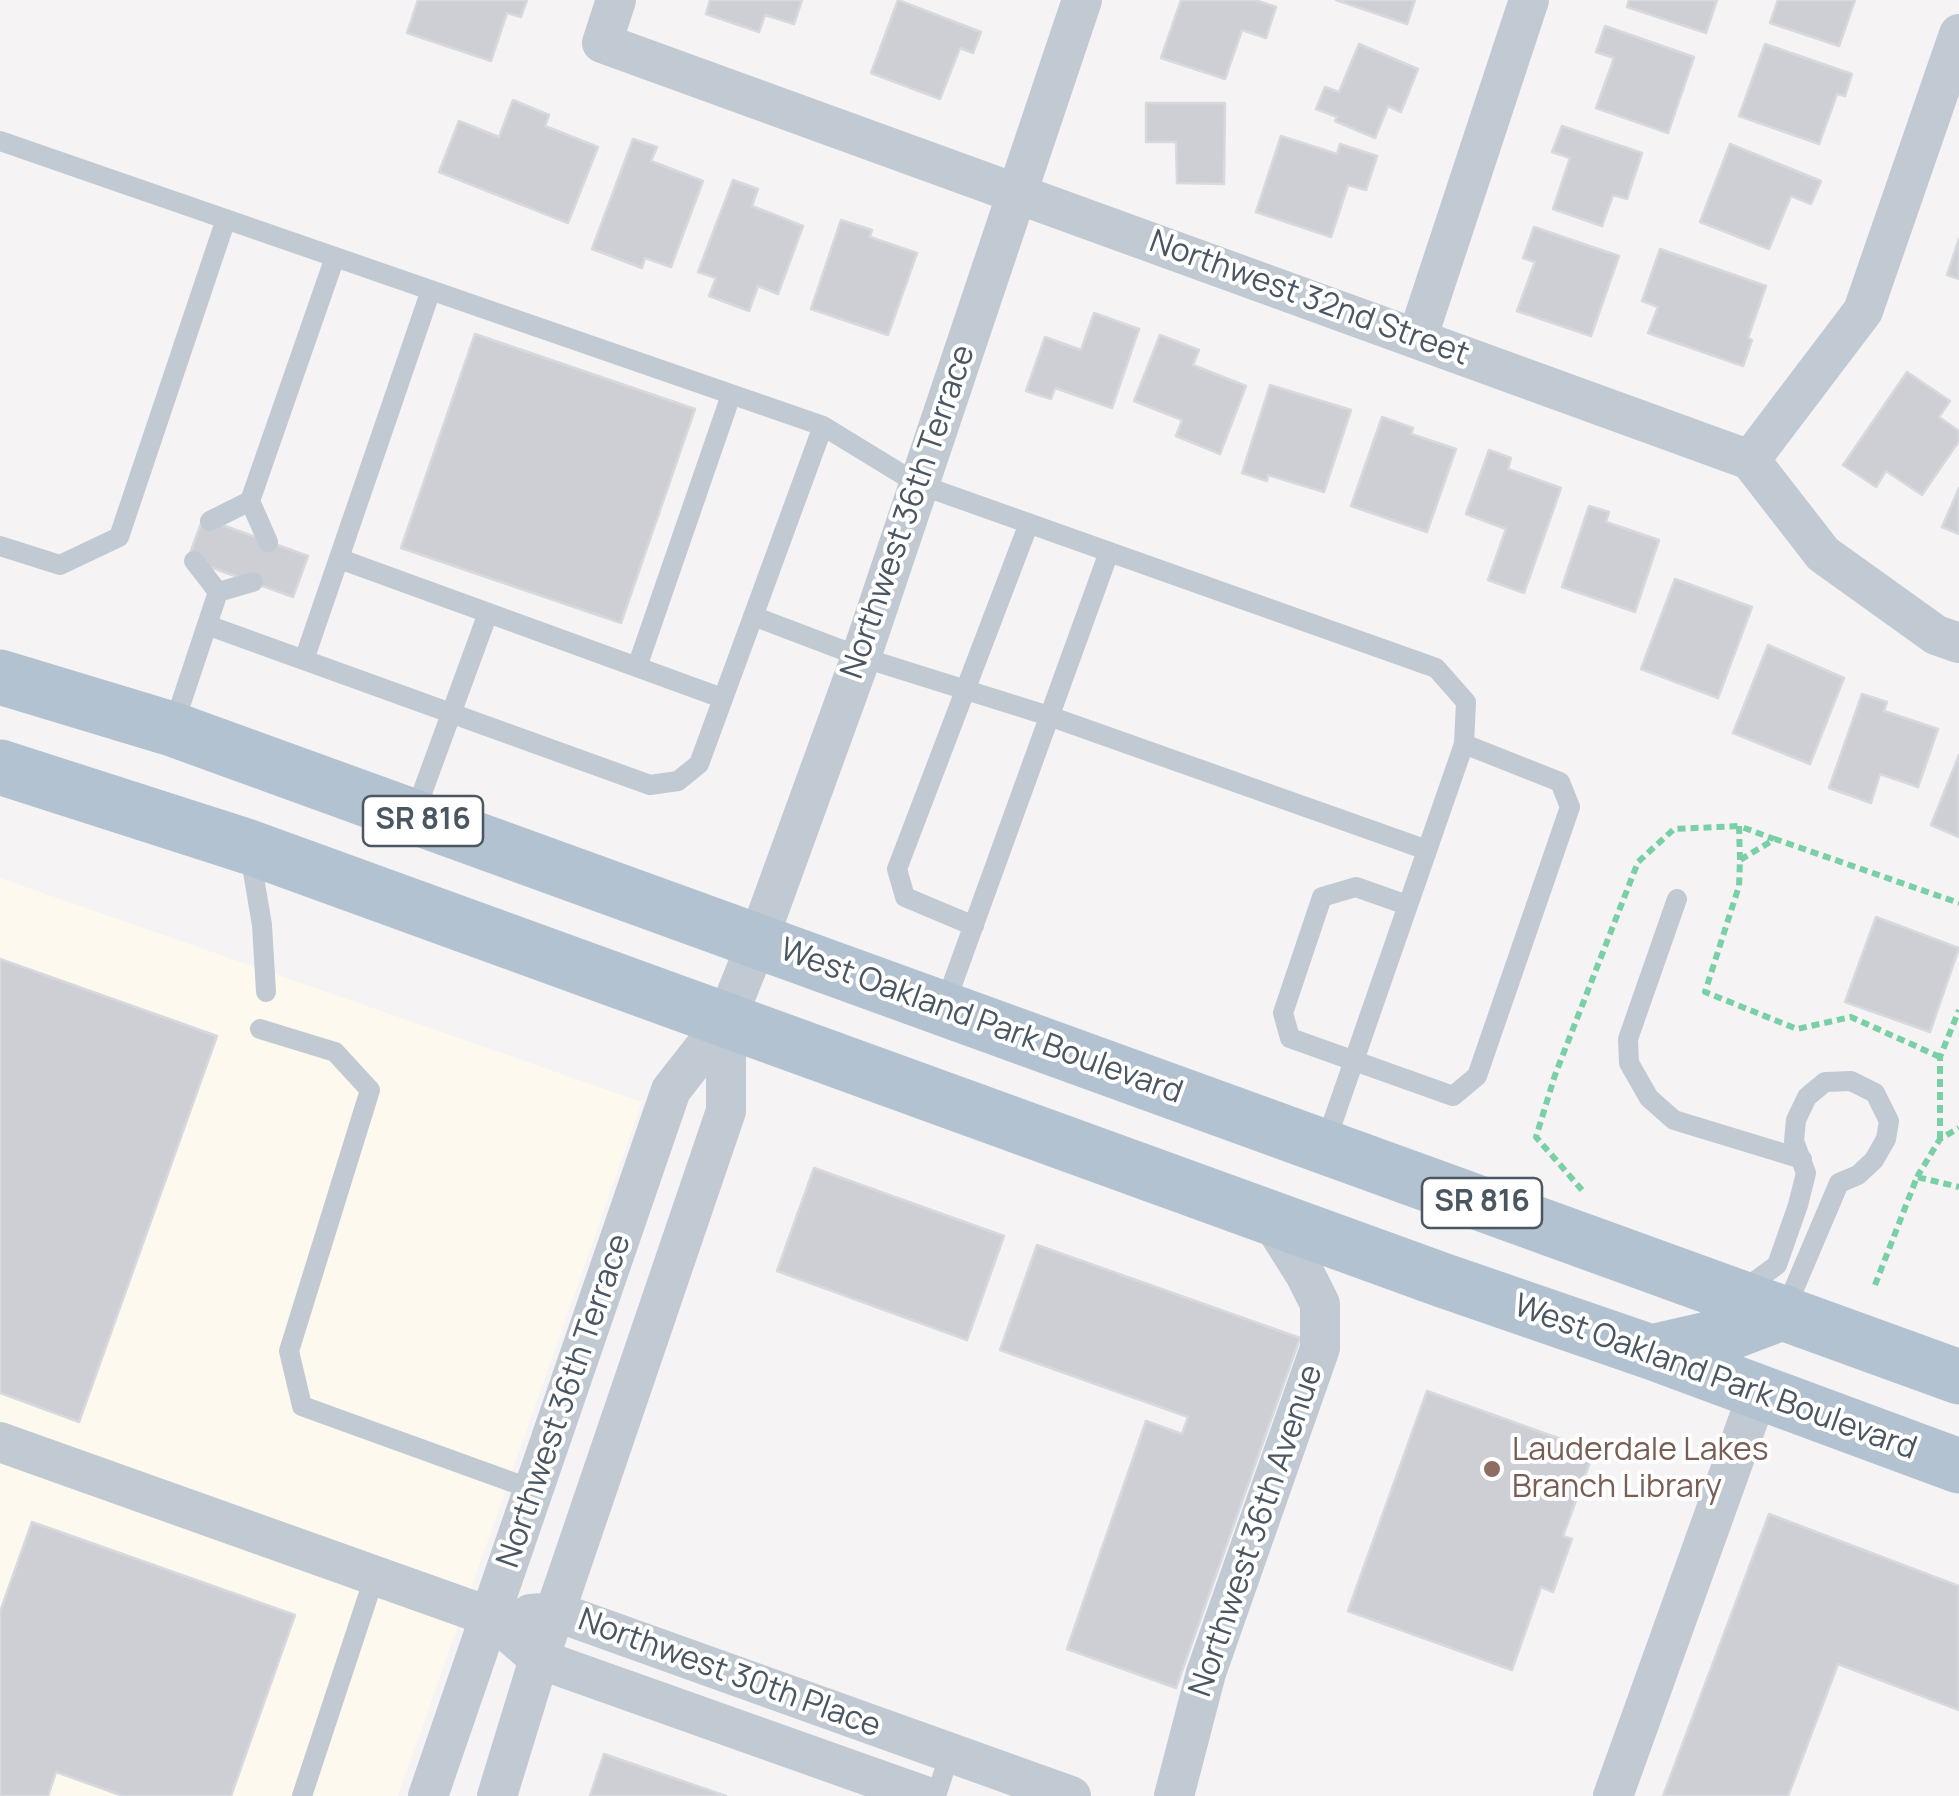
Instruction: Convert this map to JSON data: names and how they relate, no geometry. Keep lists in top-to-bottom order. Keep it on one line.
{"streets":{"main road":["SR 816","West Oakland Park Boulevard"],"street":["Northwest 32nd Street","Northwest 36th Terrace","Northwest 36th Avenue","Northwest 30th Place"]},"crossings":[["Northwest 32nd Street","Northwest 36th Terrace"],["Northwest 36th Terrace","West Oakland Park Boulevard"],["Northwest 36th Terrace","Northwest 30th Place"],["West Oakland Park Boulevard","Northwest 36th Avenue"]],"places":["Lauderdale Lakes Branch Library"]}
